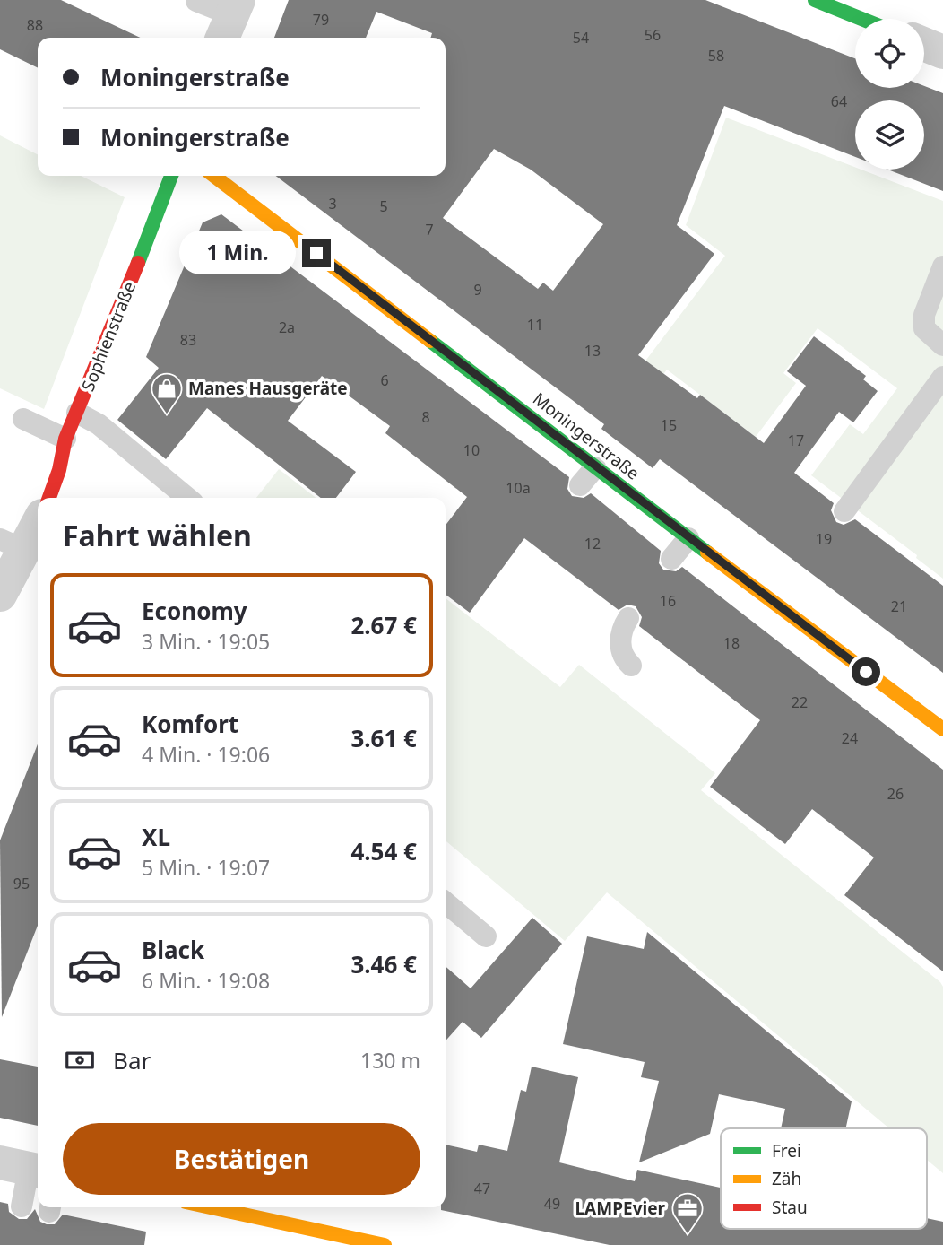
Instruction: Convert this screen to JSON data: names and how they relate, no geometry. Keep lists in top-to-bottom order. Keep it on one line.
{"streets":{"street":["Sophienstraße","Moningerstraße"]},"places":{"shop":["Manes Hausgeräte"],"office":["LAMPEvier"]},"house_numbers":["79","88","56","54","58","64","3","5","7","9","11","2a","83","13","6","8","15","17","10","10a","19","12","16","21","18","22","24","26","95","47","49"],"legend":["Frei","Zäh","Stau"],"page":{"banner":["Moningerstraße","Moningerstraße"],"bubble":"1 Min.","heading":"Fahrt wählen","list":[{"name":"Economy","note":"3 Min. · 19:05","value":"2.67 €"},{"name":"Komfort","note":"4 Min. · 19:06","value":"3.61 €"},{"name":"XL","note":"5 Min. · 19:07","value":"4.54 €"},{"name":"Black","note":"6 Min. · 19:08","value":"3.46 €"}],"pay":["Bar","130 m"],"buttons":"Bestätigen"}}
